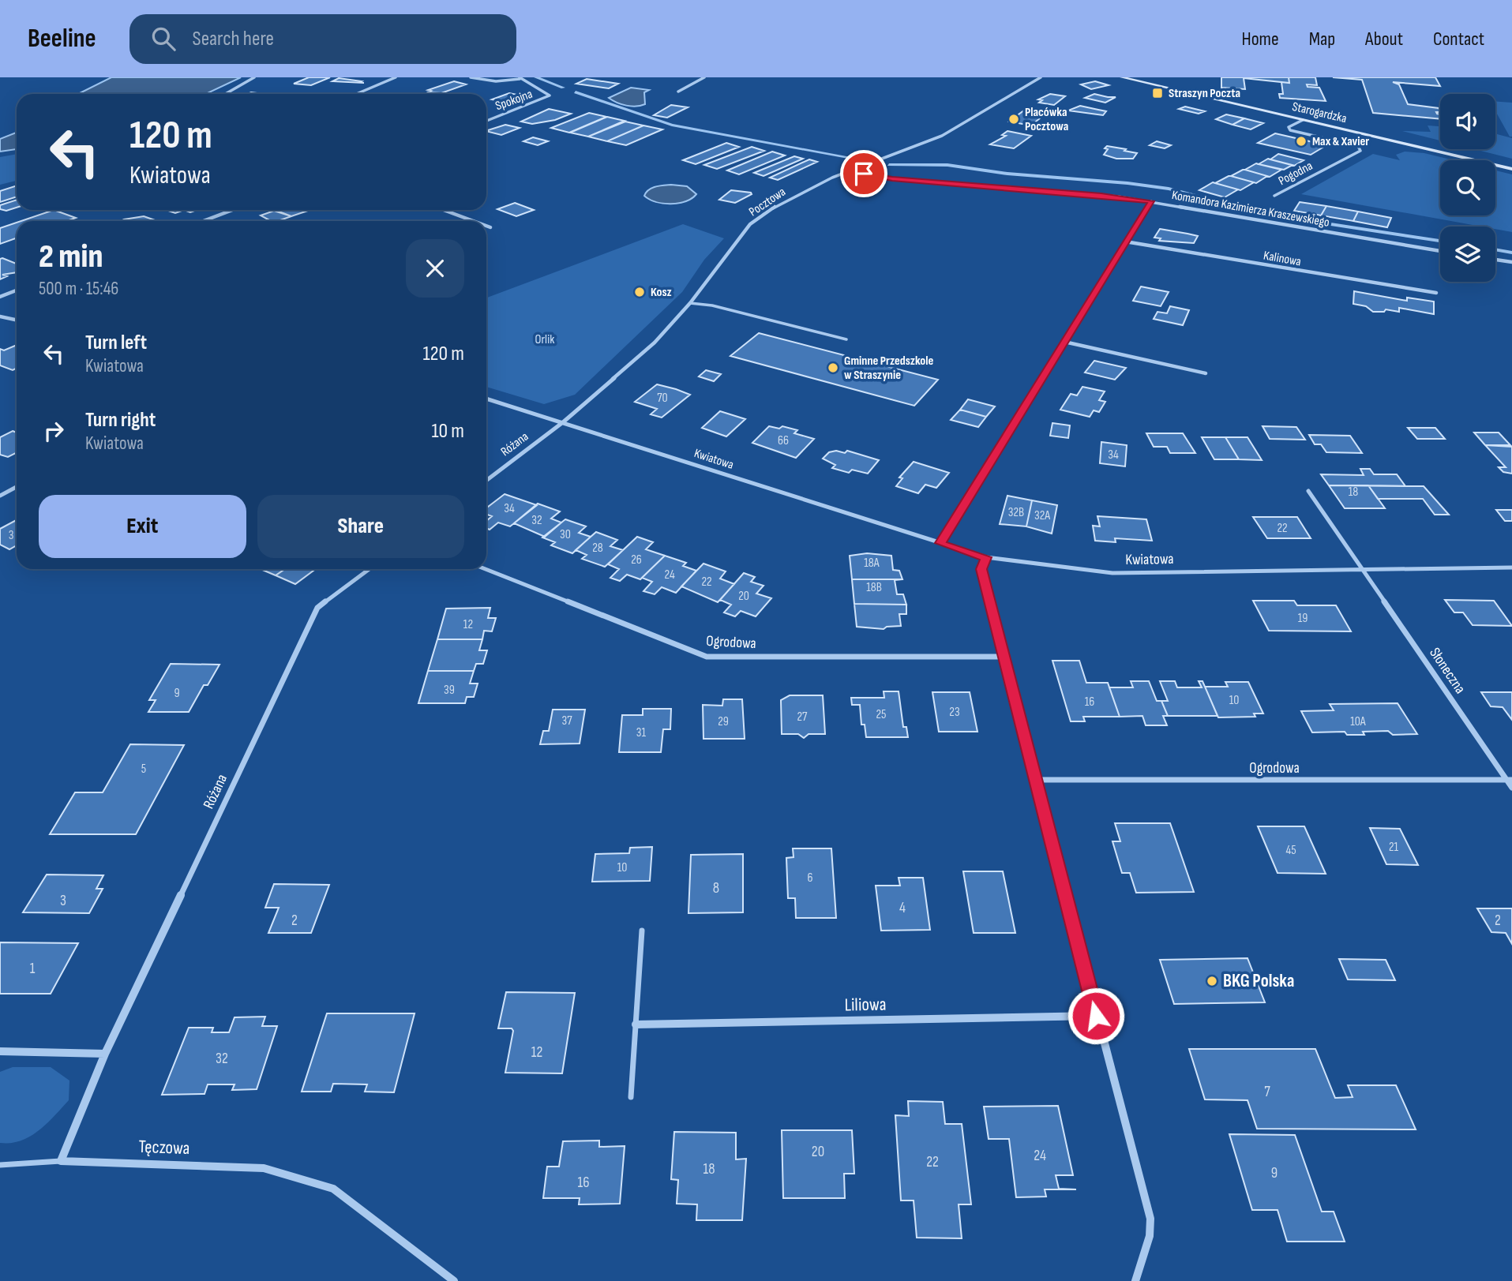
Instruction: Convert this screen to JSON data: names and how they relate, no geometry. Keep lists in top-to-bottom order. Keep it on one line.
{"streets":{"main road":["Starogardzka"],"street":["Spokojna","Pogodna","Pocztowa","Komandora Kazimierza Kraszewskiego","Kalinowa","Różana","Kwiatowa","Ogrodowa","Słoneczna","Liliowa","Tęczowa"]},"crossings":[["Starogardzka","Pogodna"],["Pocztowa","Komandora Kazimierza Kraszewskiego"],["Pocztowa","Różana"],["Pocztowa","Kwiatowa"],["Różana","Kwiatowa"],["Kwiatowa","Słoneczna"],["Ogrodowa","Słoneczna"]],"parks":["Orlik"],"places":{"transit":["Straszyn Poczta"],"other":["Placówka Pocztowa","Max & Xavier","Kosz","Gminne Przedszkole w Straszynie","BKG Polska"]},"house_numbers":["70","66","34","18","34","32B","32A","32","22","30","3","28","26","18A","24","22","18B","20","19","12","39","9","10","16","23","25","27","37","29","10A","31","5","21","45","10","6","8","3","4","2","2","1","12","32","7","20","24","22","18","9","16"],"page":{"header":"Beeline","search":"Search here","nav":["Home","Map","About","Contact"],"turn":["120 m","Kwiatowa"],"heading":["2 min","500 m · 15:46"],"list":[{"name":"Turn left","note":"Kwiatowa","value":"120 m"},{"name":"Turn right","note":"Kwiatowa","value":"10 m"}],"buttons":["Exit","Share"]}}
